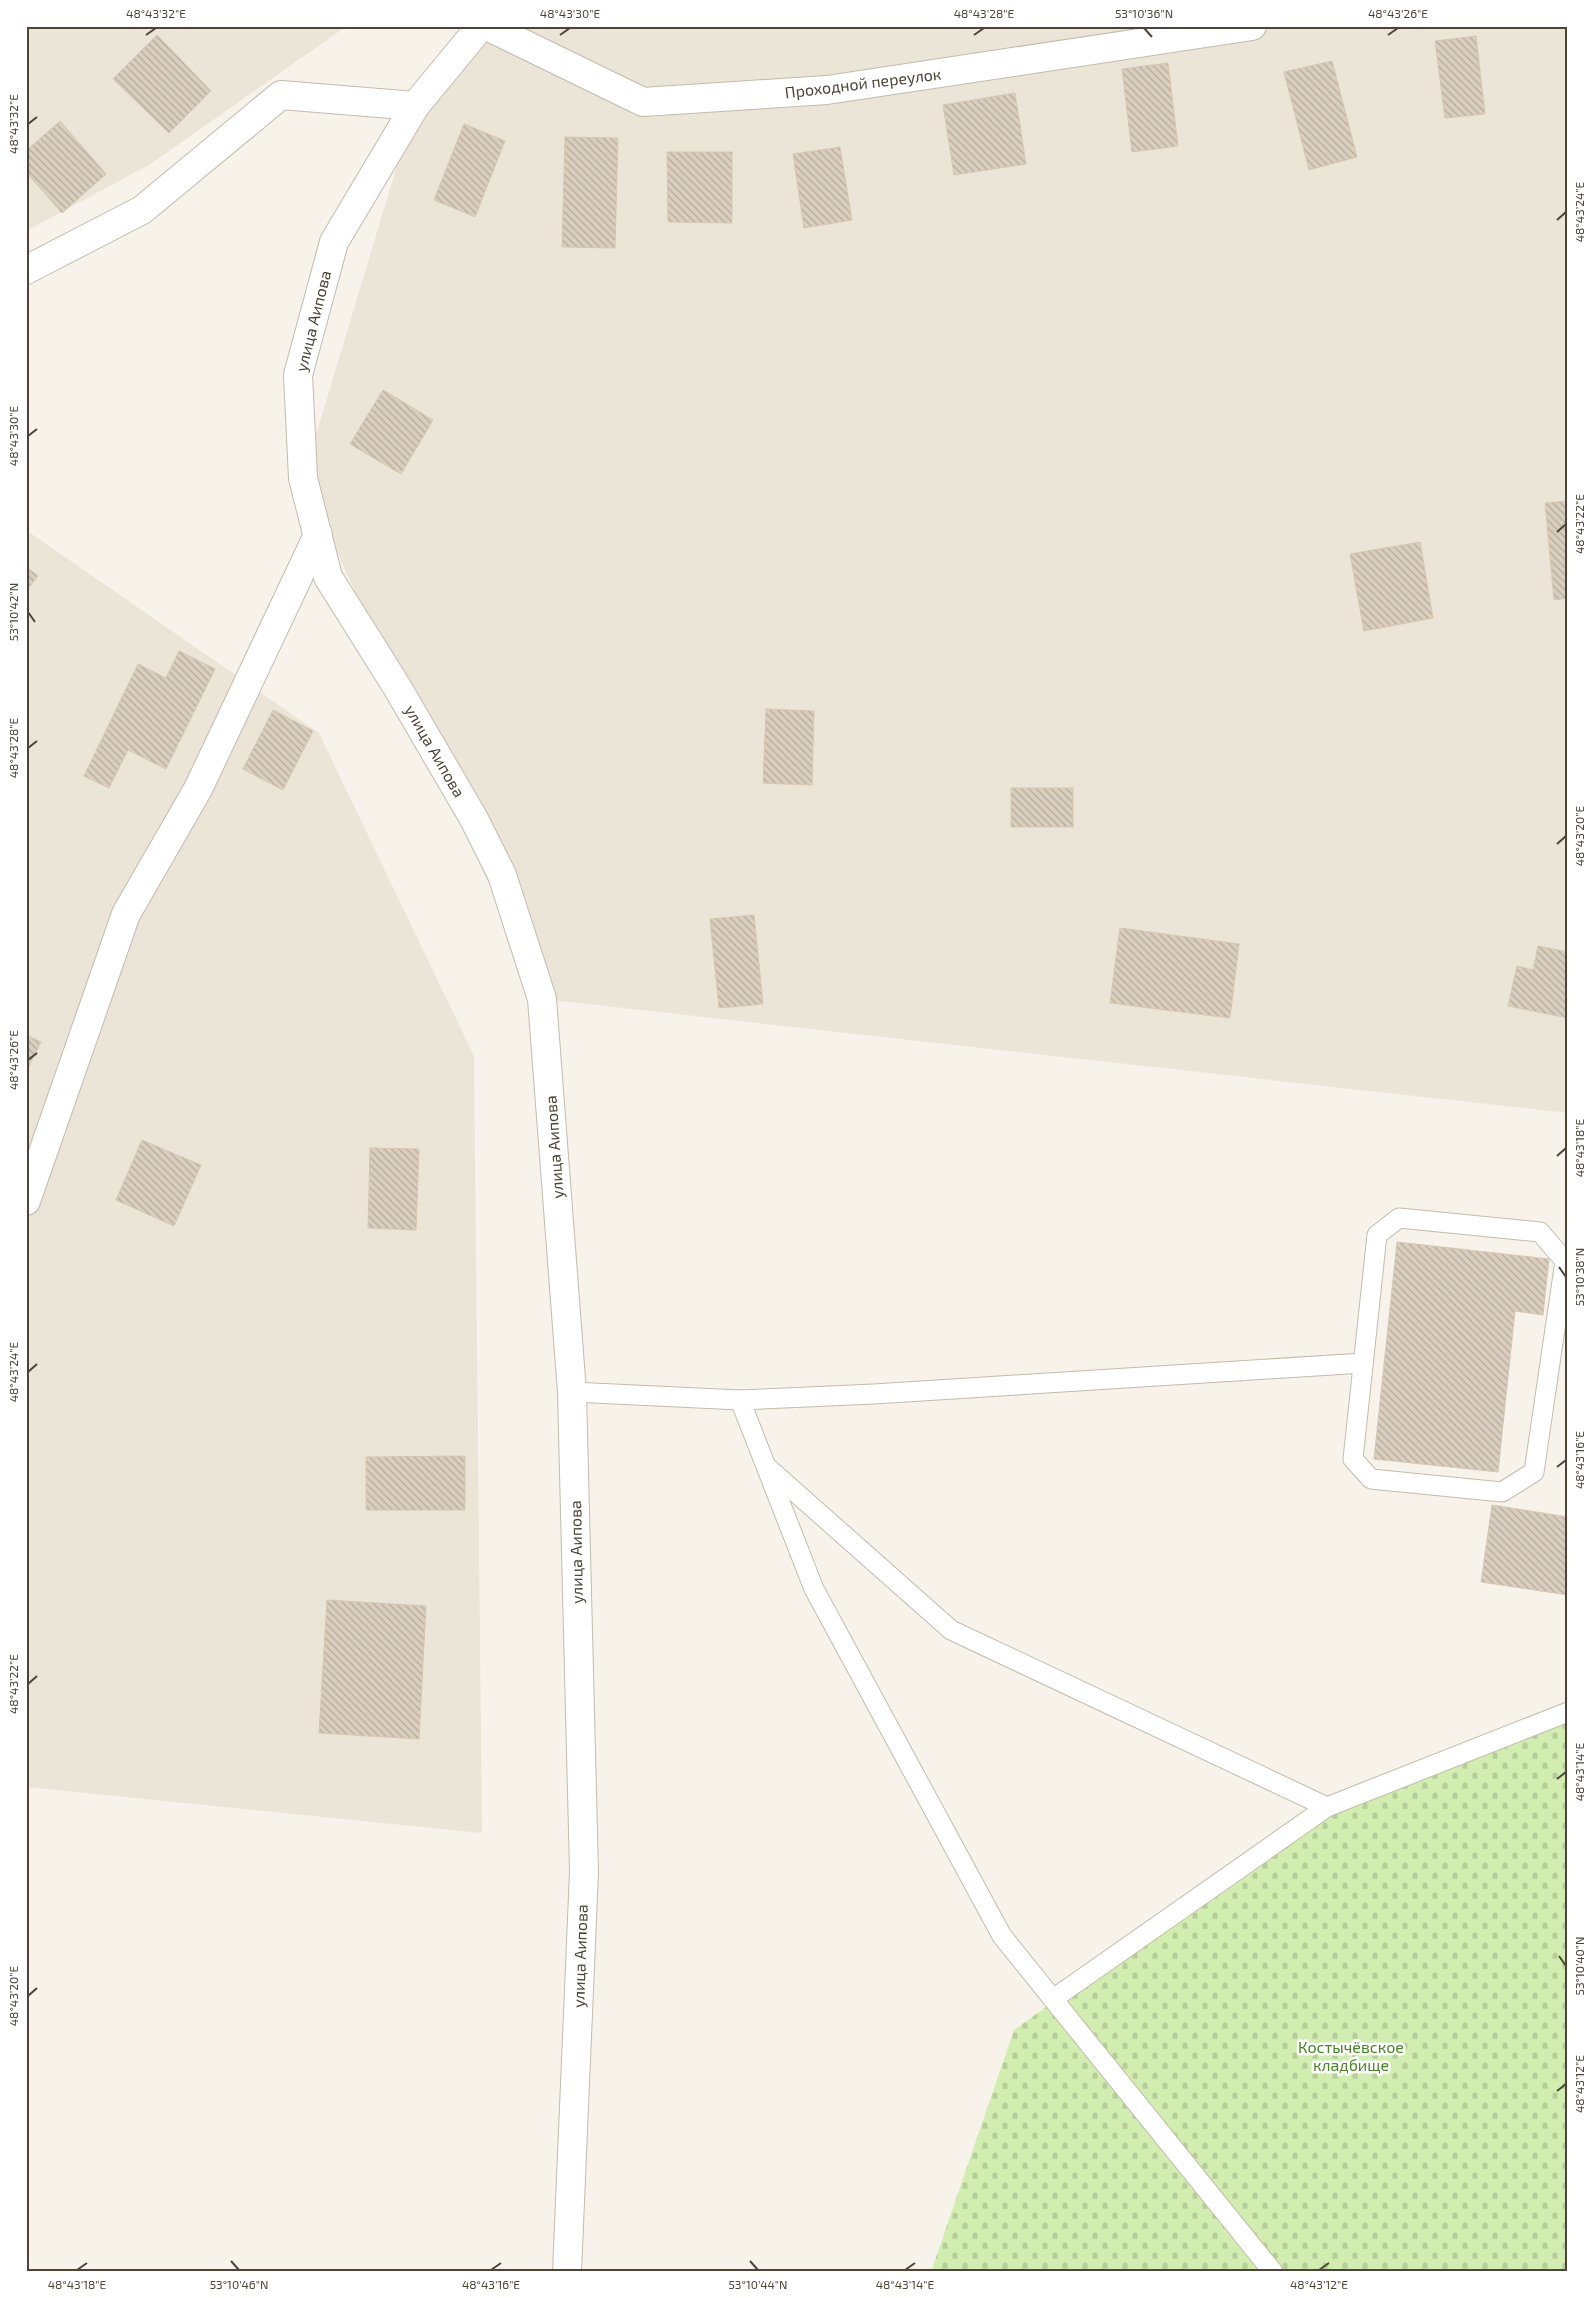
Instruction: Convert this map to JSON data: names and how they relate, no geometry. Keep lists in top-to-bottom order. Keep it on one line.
{"streets":{"street":["Проходной переулок","улица Аипова"]},"parks":["Костычёвское кладбище"],"coordinates":["48°43'32\"E","48°43'30\"E","48°43'28\"E","53°10'36\"N","48°43'26\"E","48°43'24\"E","48°43'22\"E","53°10'42\"N","48°43'20\"E","48°43'18\"E","53°10'38\"N","48°43'16\"E","48°43'14\"E","53°10'40\"N","48°43'12\"E","53°10'46\"N","53°10'44\"N"]}
